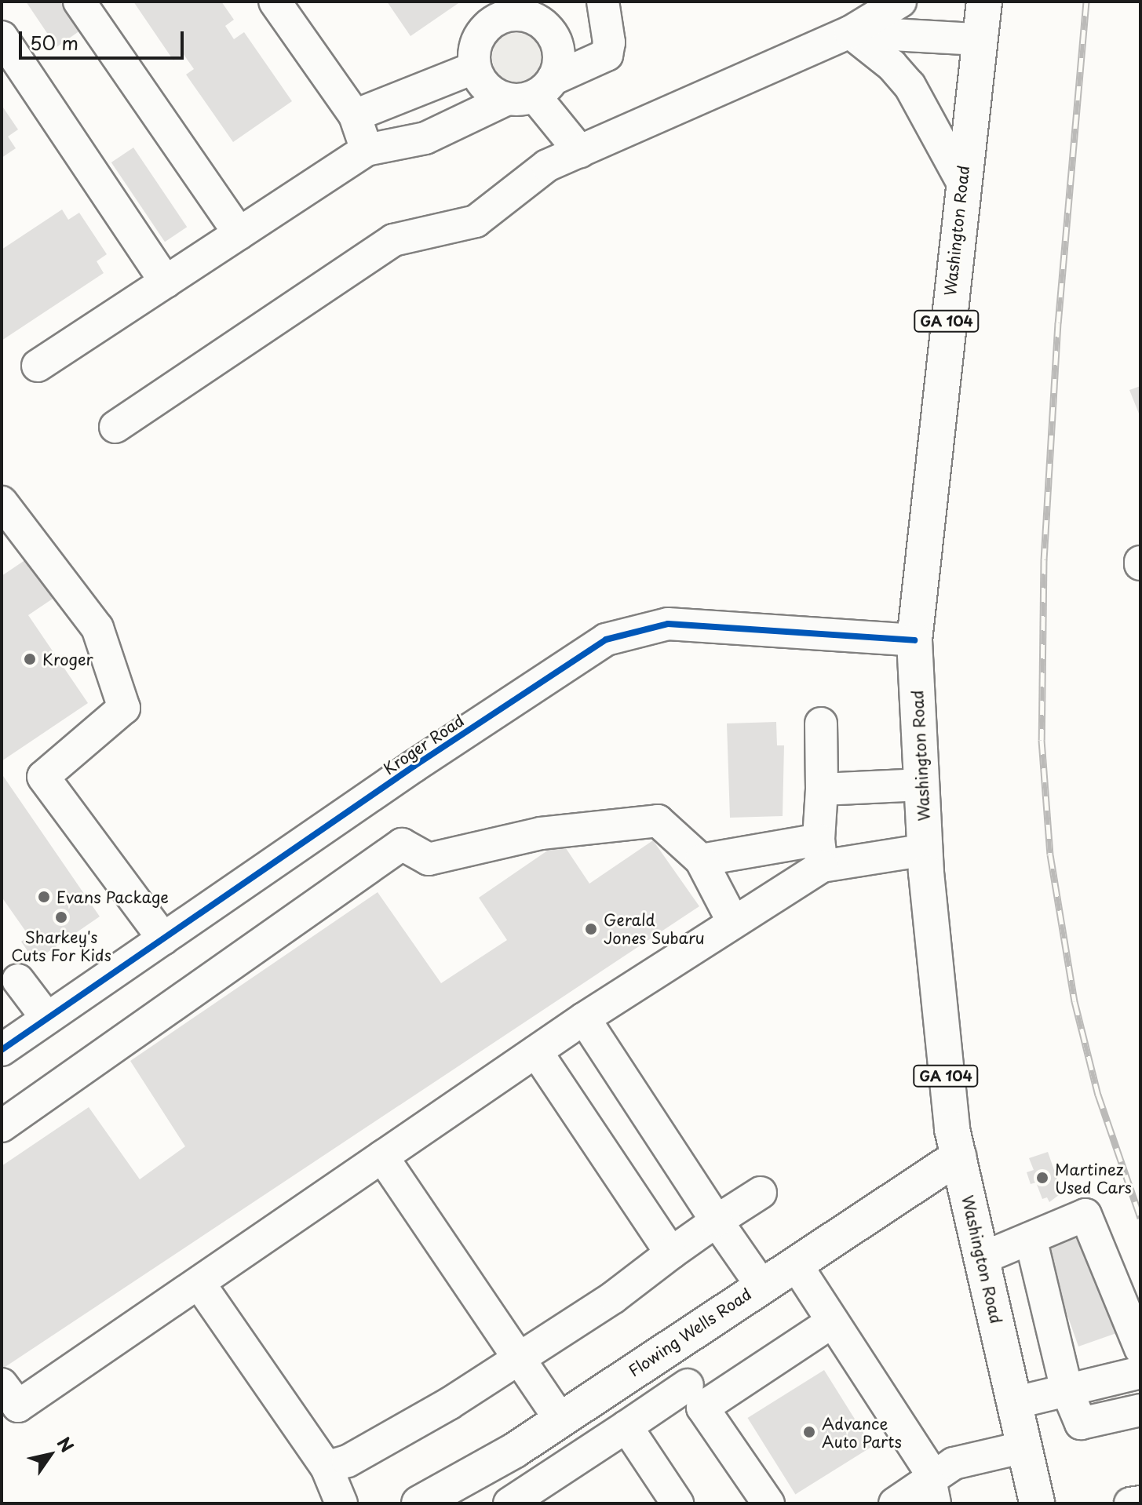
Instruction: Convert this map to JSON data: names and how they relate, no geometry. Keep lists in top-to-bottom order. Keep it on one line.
{"streets":{"main road":["Washington Road","GA 104","Flowing Wells Road"],"street":["Kroger Road"]},"crossings":[["Washington Road","Kroger Road"],["Washington Road","Flowing Wells Road"]],"places":["Kroger","Evans Package","Sharkey's Cuts For Kids","Gerald Jones Subaru","Martinez Used Cars","Advance Auto Parts"],"scale_bar":"50 m","north":"top right"}
